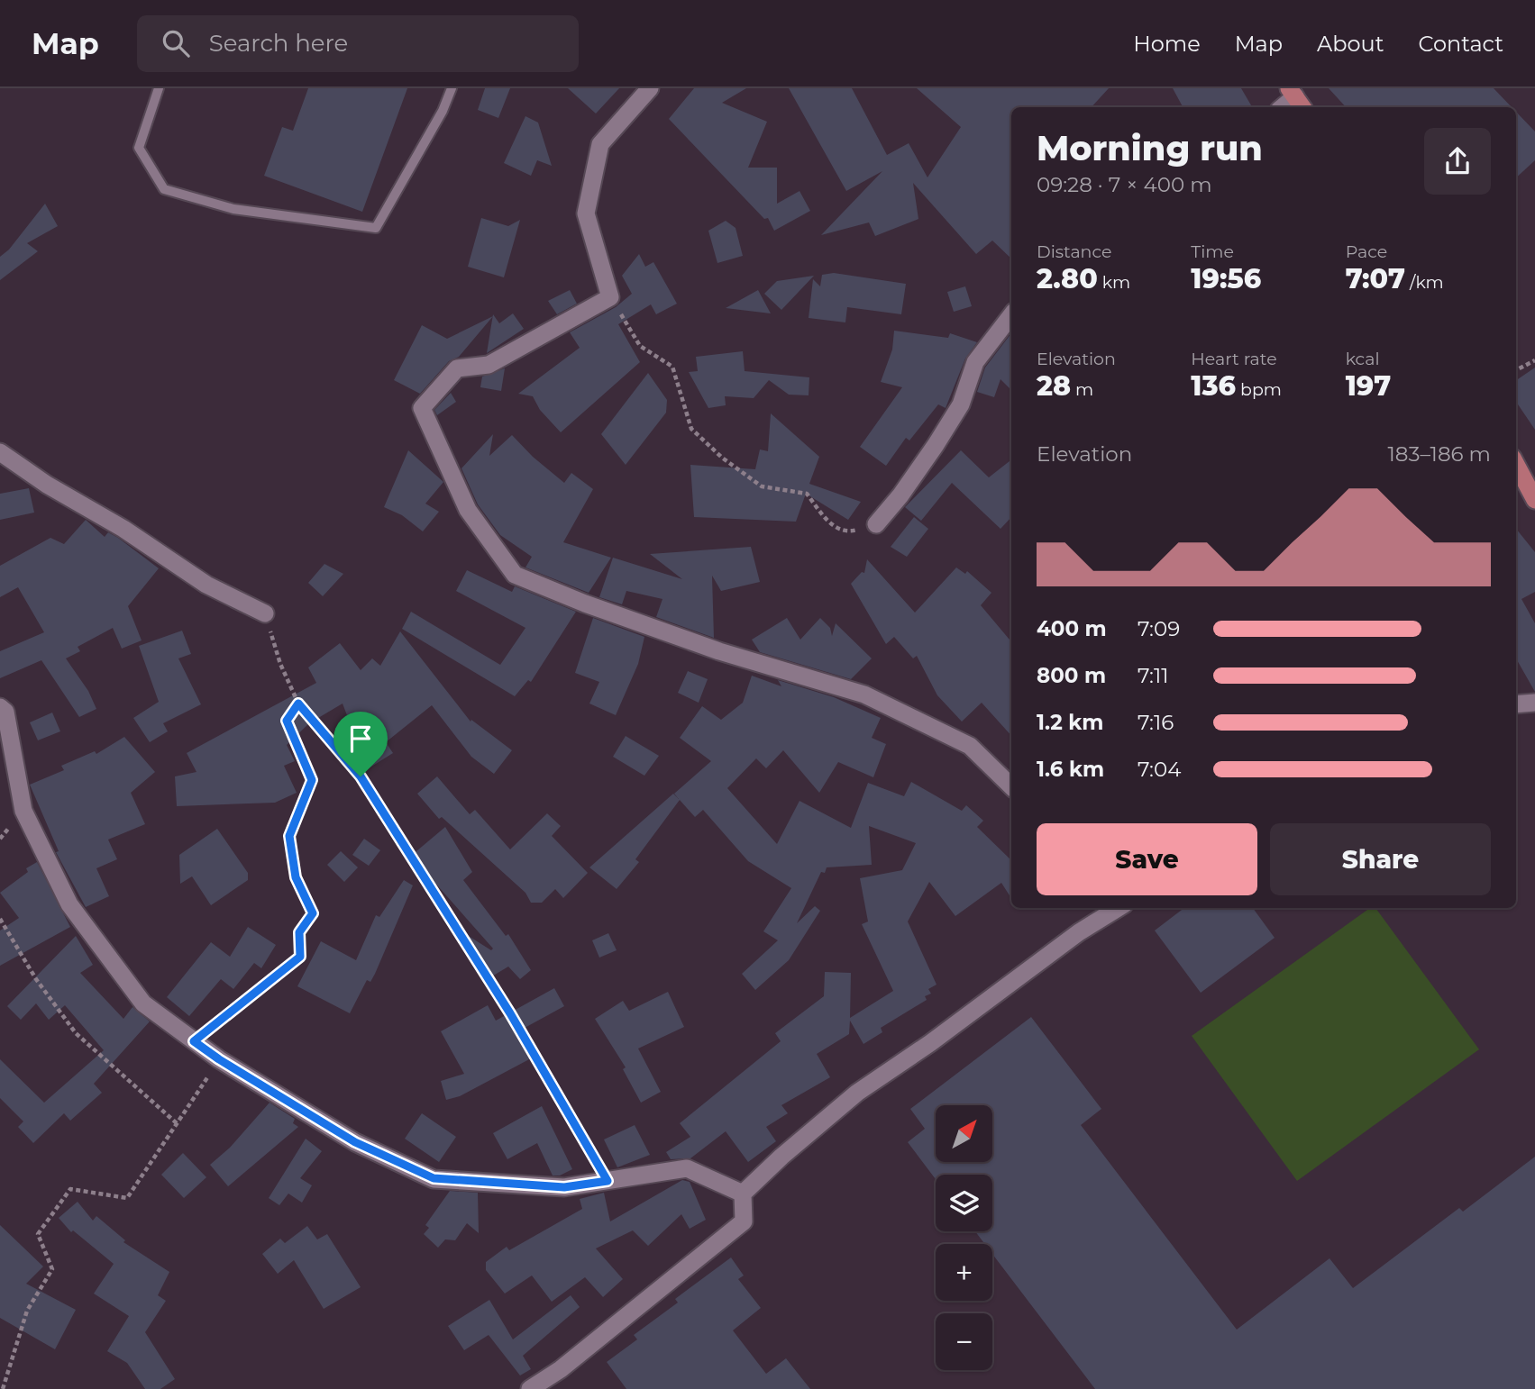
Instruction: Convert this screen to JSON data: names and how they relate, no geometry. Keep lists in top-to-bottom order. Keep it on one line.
{"north":"top right","page":{"header":"Map","search":"Search here","nav":["Home","Map","About","Contact"],"heading":["Morning run","09:28 · 7 × 400 m"],"stats":[["Distance","2.80 km"],["Time","19:56"],["Pace","7:07 /km"],["Elevation","28 m"],["Heart rate","136 bpm"],["kcal","197"]],"chart":["Elevation","183–186 m"],"list":[{"name":"400 m","note":"7:09"},{"name":"800 m","note":"7:11"},{"name":"1.2 km","note":"7:16"},{"name":"1.6 km","note":"7:04"}],"buttons":["Save","Share"],"map_buttons":["+","−"]}}
